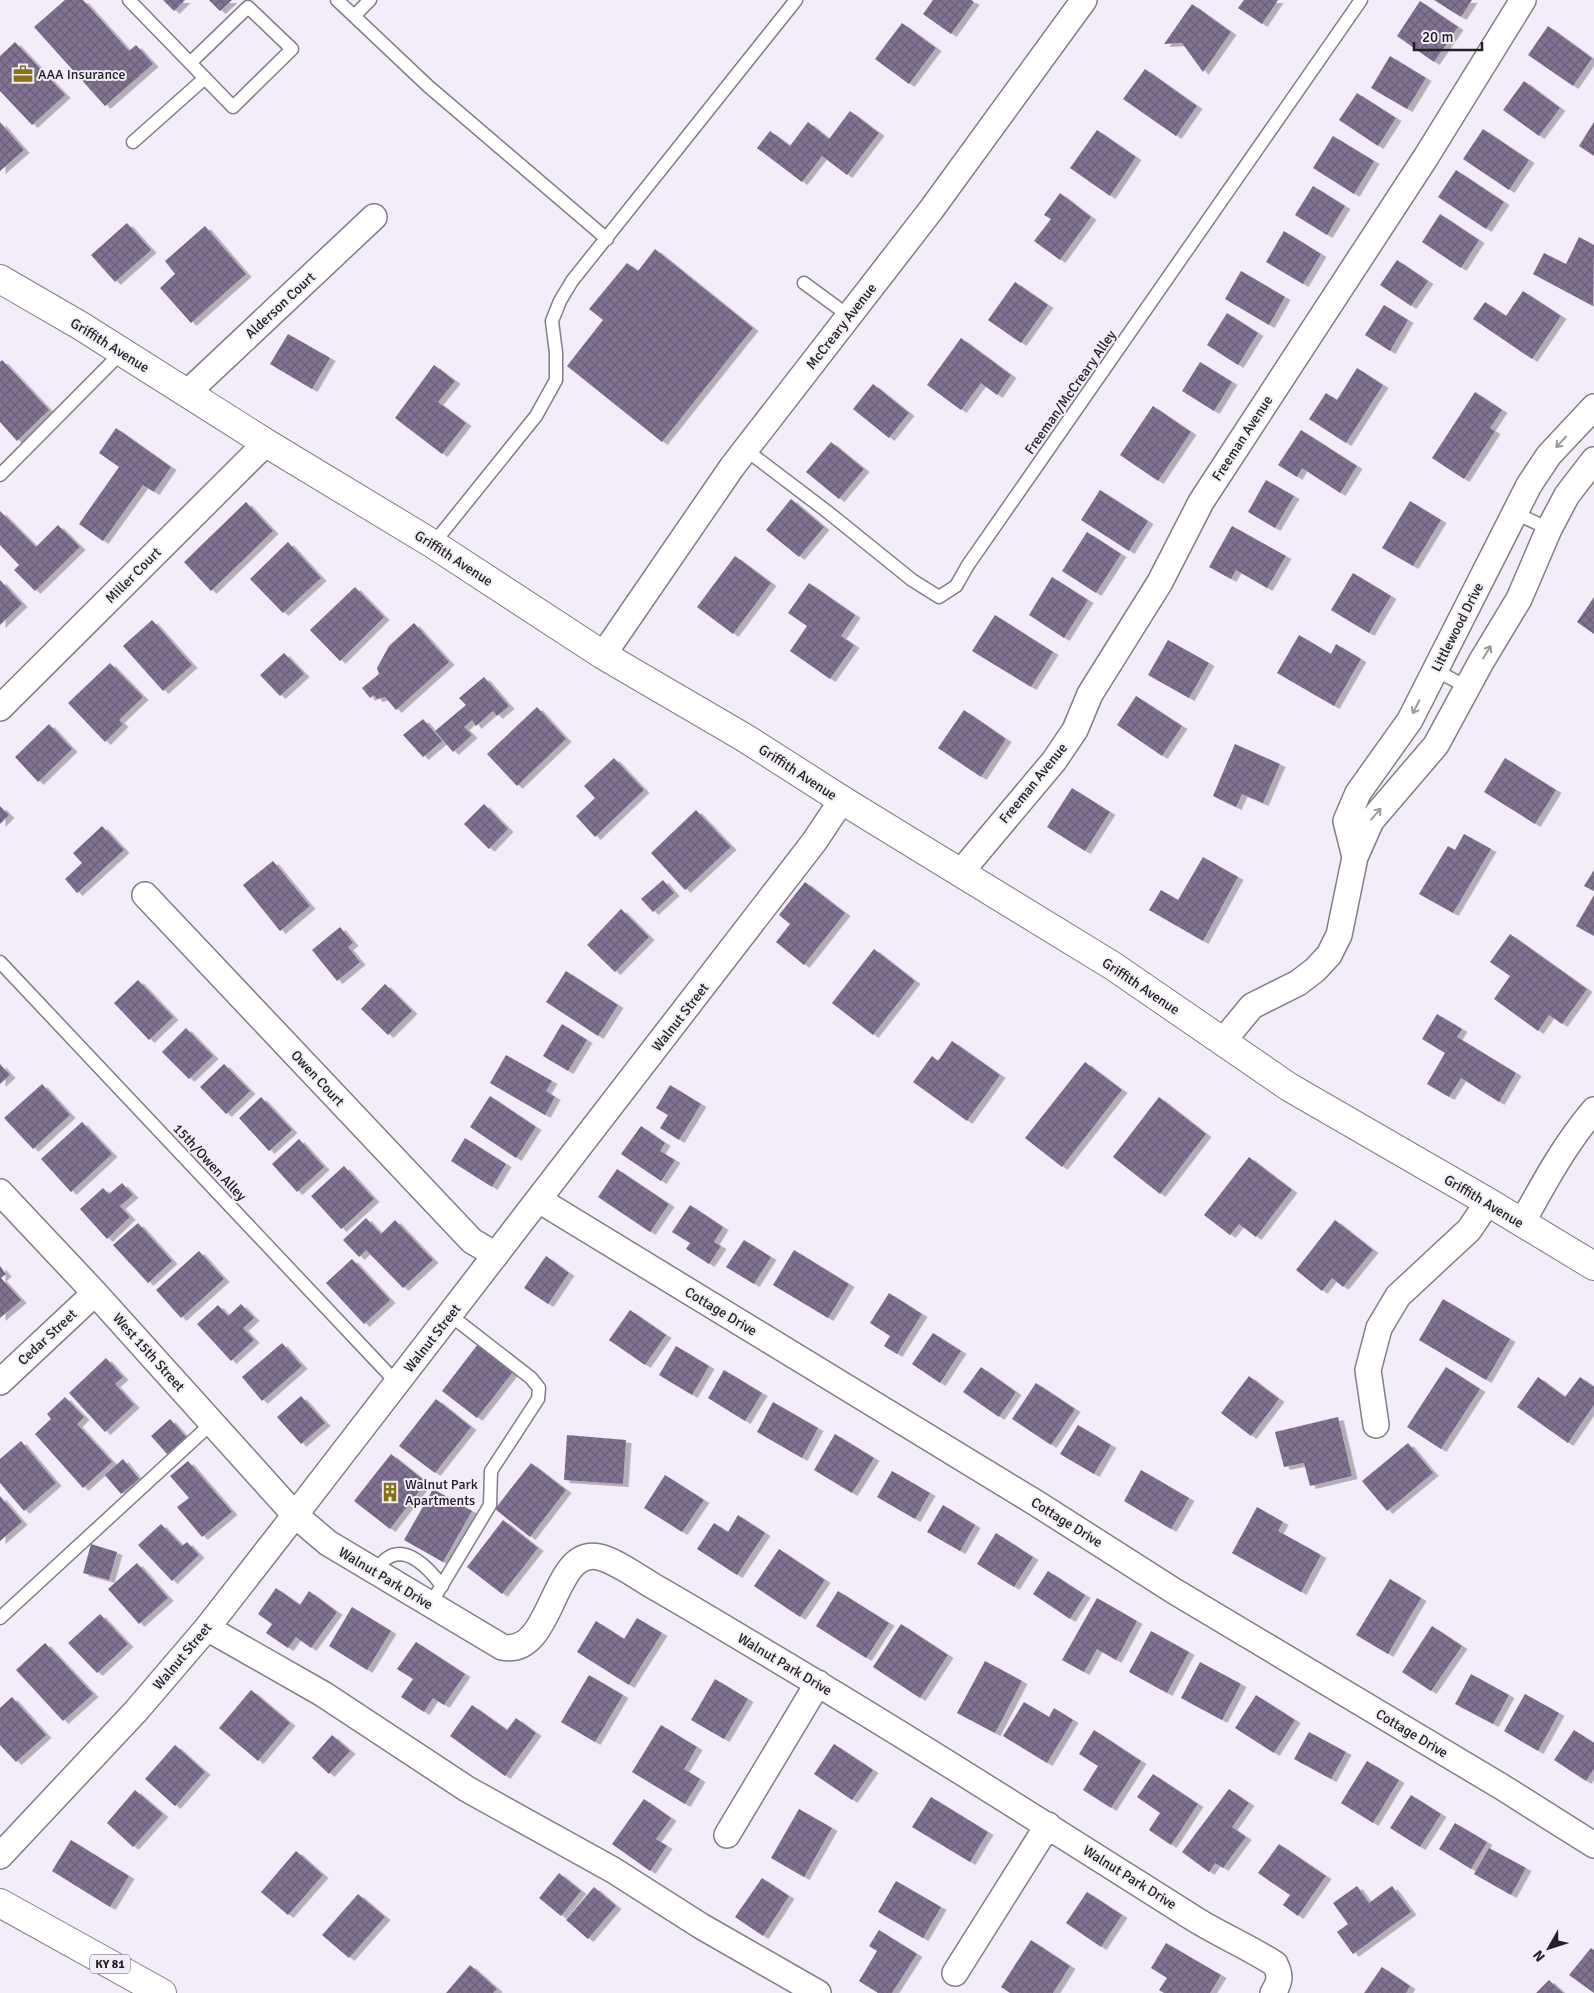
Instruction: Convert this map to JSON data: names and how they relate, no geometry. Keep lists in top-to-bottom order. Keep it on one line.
{"streets":{"street":["Alderson Court","McCreary Avenue","Griffith Avenue","Freeman Avenue","Miller Court","Littlewood Drive","Walnut Street","Owen Court","Cottage Drive","Cedar Street","West 15th Street","Walnut Park Drive","KY 81"],"lane":["Freeman/McCreary Alley","15th/Owen Alley"]},"crossings":[["Alderson Court","Griffith Avenue"],["McCreary Avenue","Griffith Avenue"],["McCreary Avenue","Freeman/McCreary Alley"],["Griffith Avenue","Freeman Avenue"],["Griffith Avenue","Miller Court"],["Griffith Avenue","Littlewood Drive"],["Griffith Avenue","Walnut Street"],["Walnut Street","Owen Court"],["Walnut Street","15th/Owen Alley"],["Walnut Street","Cottage Drive"],["Walnut Street","West 15th Street"],["Walnut Street","Walnut Park Drive"],["Cedar Street","West 15th Street"],["West 15th Street","Walnut Park Drive"]],"places":{"office":["AAA Insurance"],"building":["Walnut Park Apartments"]},"scale_bar":"20 m","north":"bottom left"}
